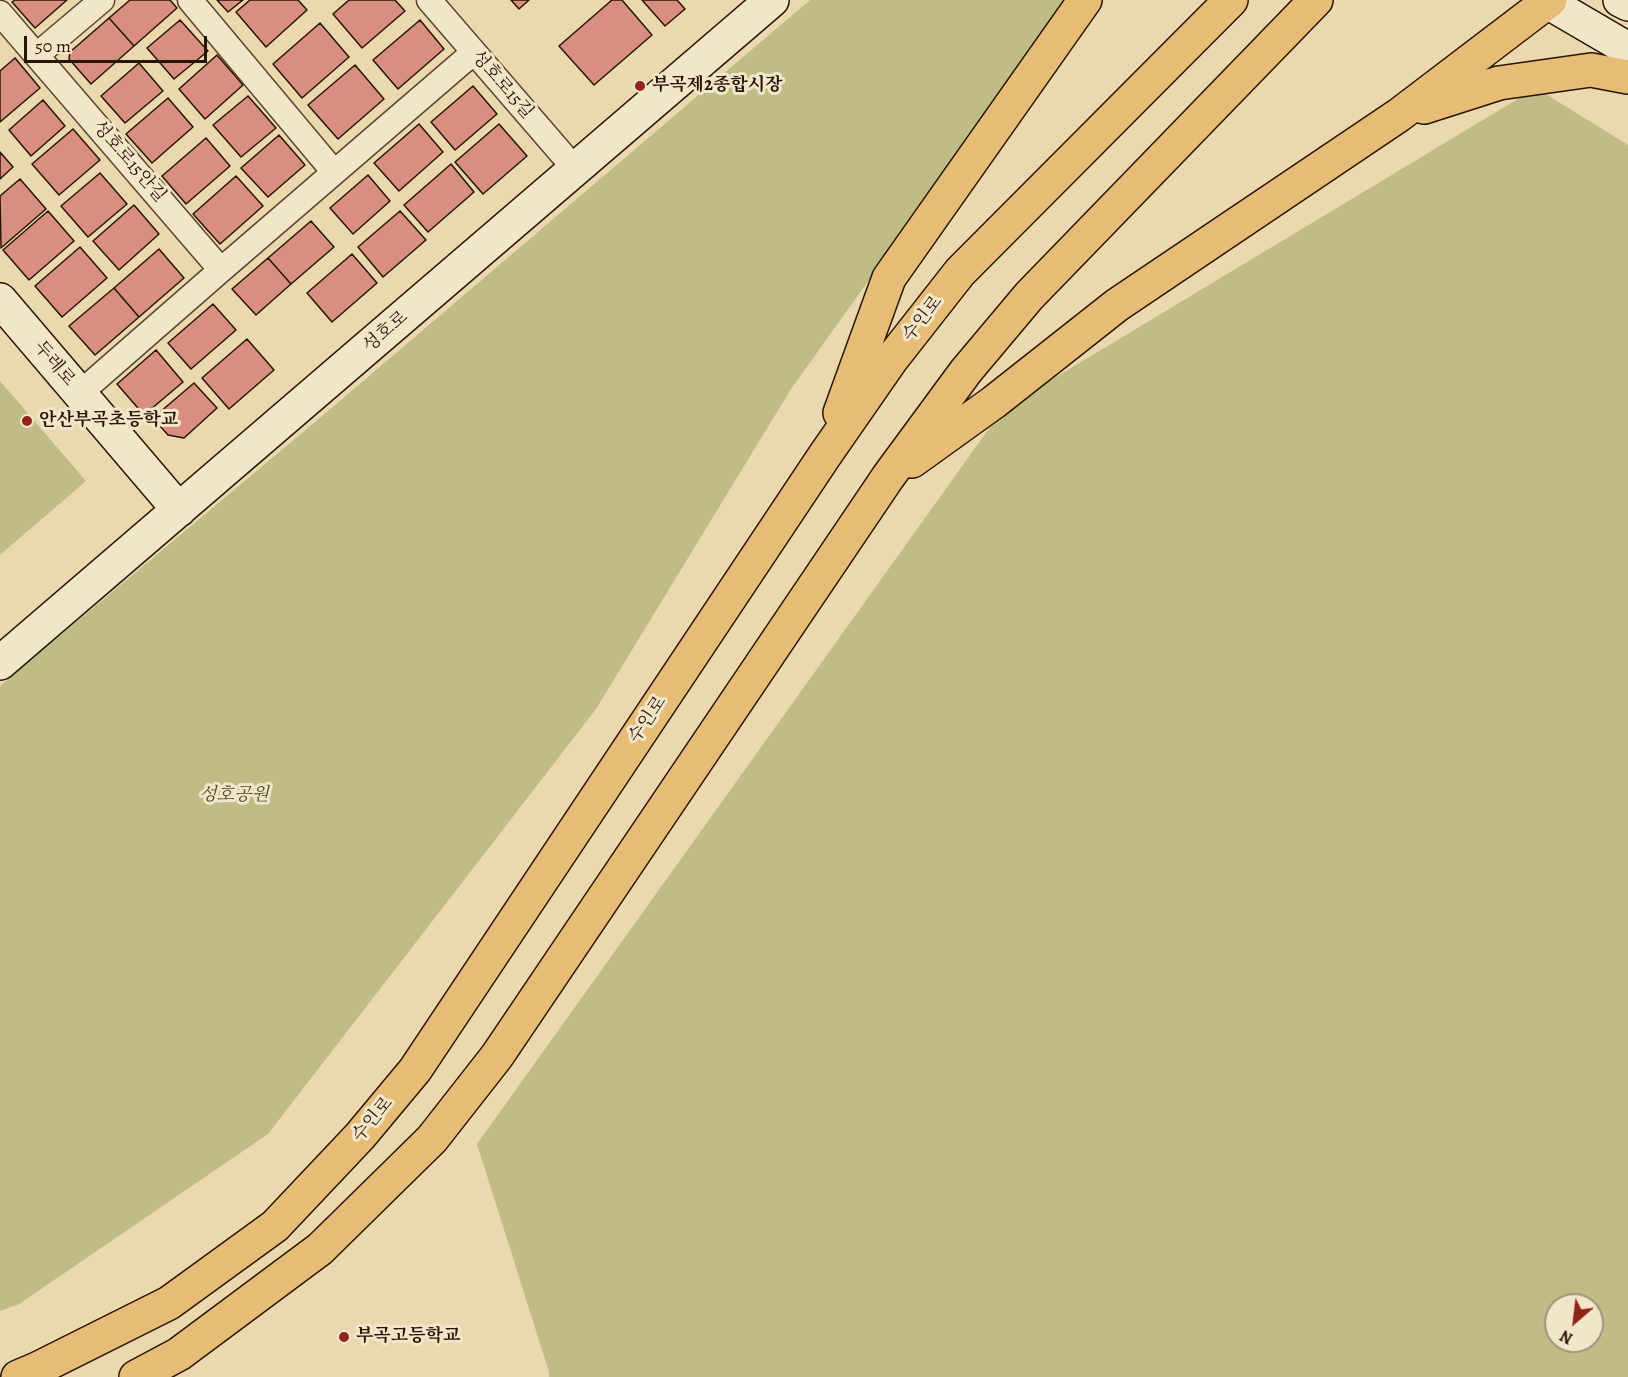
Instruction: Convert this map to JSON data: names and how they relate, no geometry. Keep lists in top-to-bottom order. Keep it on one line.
{"streets":{"highway":["수인로"],"street":["성호로15길","성호로15안길","성호로","두레로"]},"crossings":[["성호로15길","성호로"],["성호로","두레로"]],"parks":["성호공원"],"places":["부곡제2종합시장","안산부곡초등학교","부곡고등학교"],"scale_bar":"50 m","north":"bottom left"}
